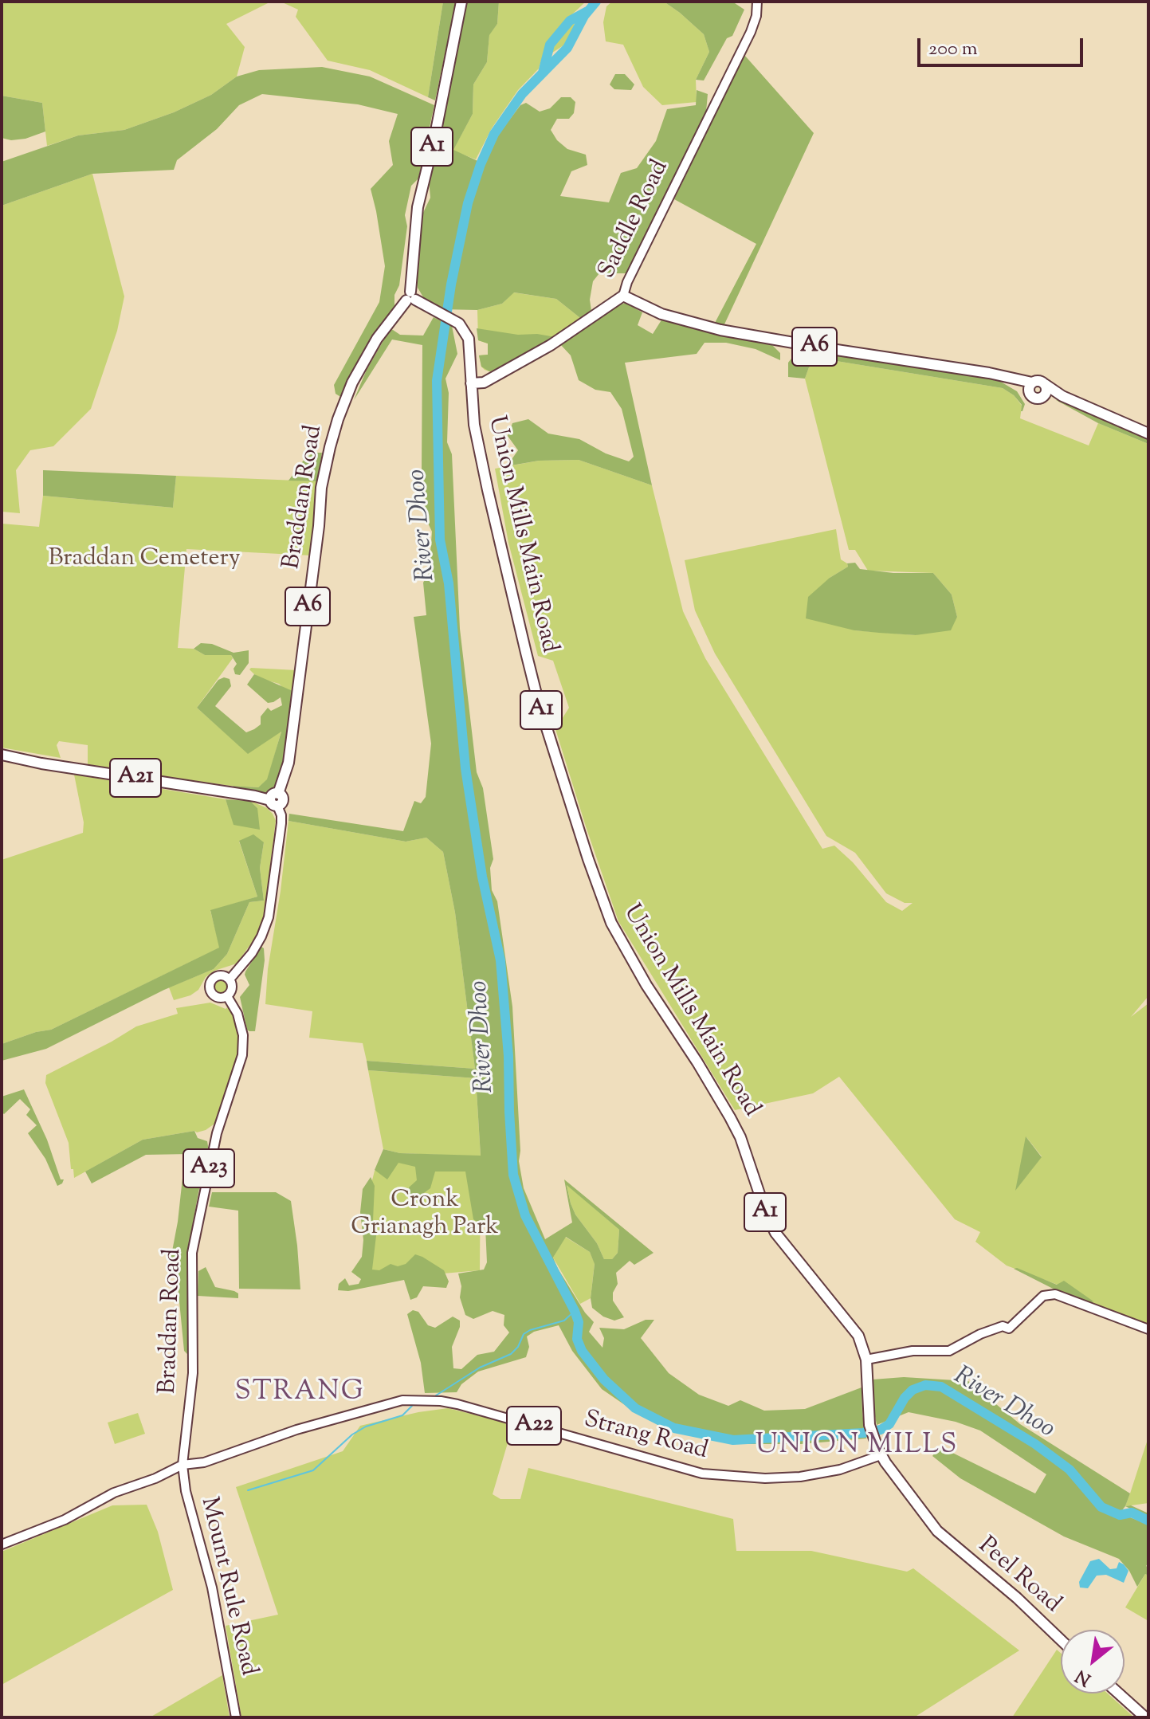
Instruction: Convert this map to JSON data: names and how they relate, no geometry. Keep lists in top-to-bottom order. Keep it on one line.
{"streets":{"highway":["A1","Saddle Road","A6","Braddan Road","Union Mills Main Road","A21","Peel Road"],"main road":["A23","A22","Strang Road","Mount Rule Road"]},"crossings":[["A1","Braddan Road"],["A1","Union Mills Main Road"],["Saddle Road","A6"],["Saddle Road","Union Mills Main Road"],["Braddan Road","Union Mills Main Road"],["Braddan Road","A21"],["Braddan Road","A22"],["Braddan Road","Strang Road"],["Braddan Road","Mount Rule Road"],["Union Mills Main Road","Strang Road"],["Union Mills Main Road","Peel Road"],["A22","Strang Road"],["A22","Mount Rule Road"],["Strang Road","Mount Rule Road"]],"districts":["STRANG","UNION MILLS"],"water":["River Dhoo"],"parks":["Braddan Cemetery","Cronk Grianagh Park"],"scale_bar":"200 m","north":"bottom left"}
